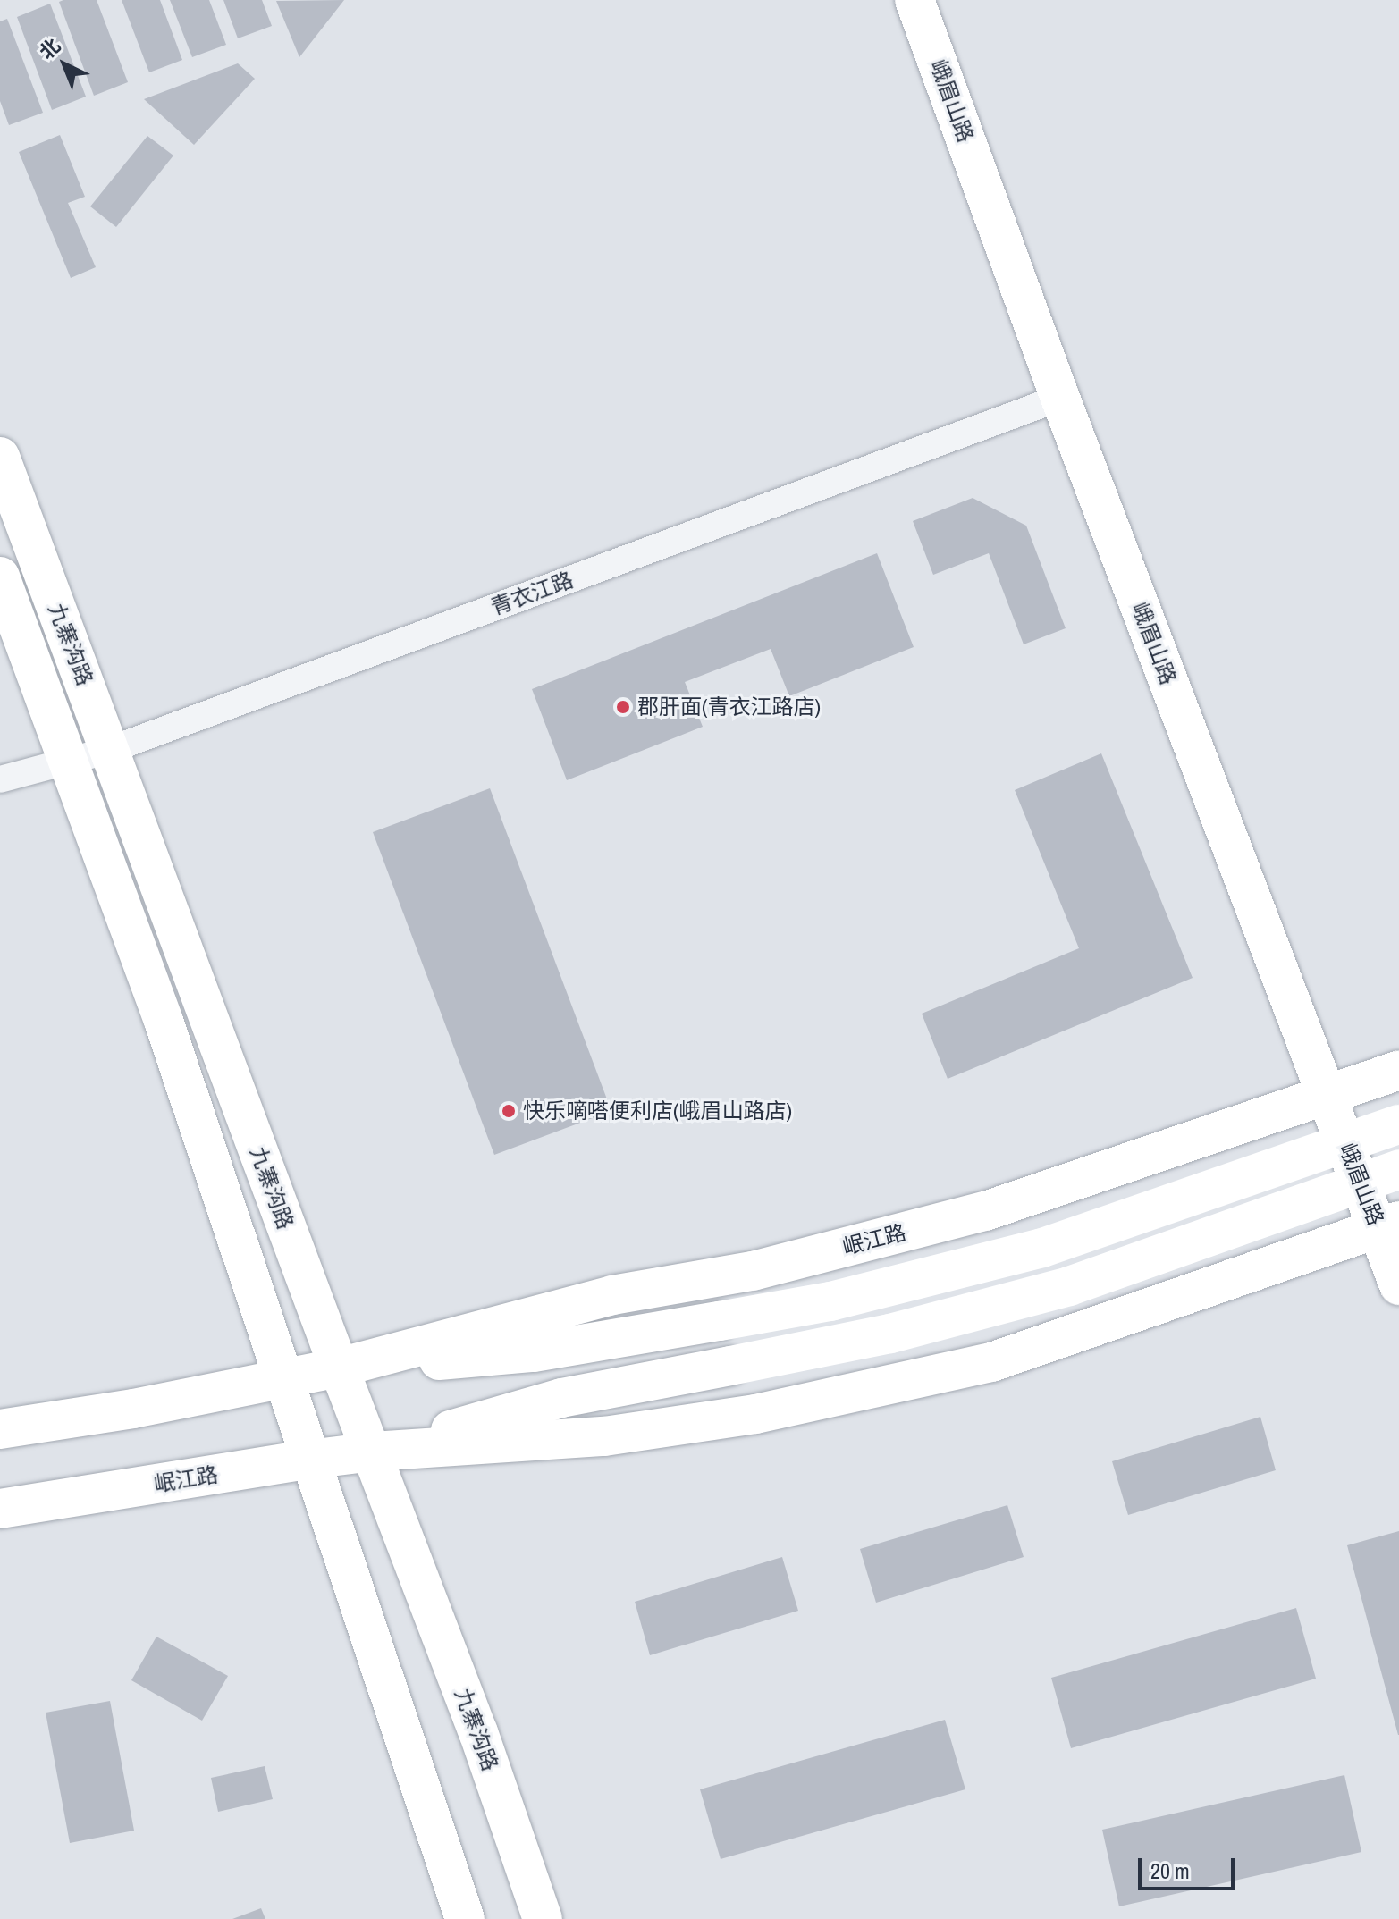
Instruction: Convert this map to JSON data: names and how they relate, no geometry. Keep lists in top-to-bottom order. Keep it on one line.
{"streets":{"main road":["峨眉山路","九寨沟路","岷江路"],"street":["青衣江路"]},"crossings":[["峨眉山路","青衣江路"],["峨眉山路","岷江路"],["青衣江路","九寨沟路"],["九寨沟路","岷江路"]],"places":["郡肝面(青衣江路店)","快乐嘀嗒便利店(峨眉山路店)"],"scale_bar":"20 m","north":"top left"}
